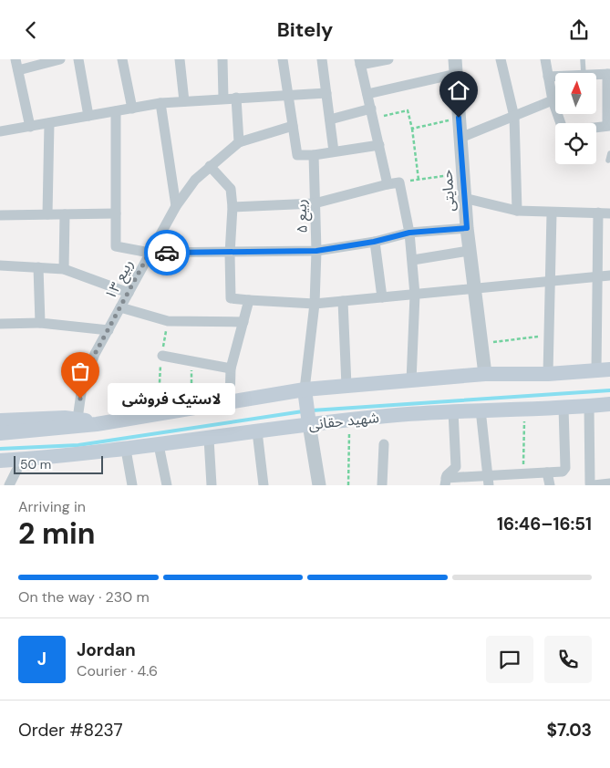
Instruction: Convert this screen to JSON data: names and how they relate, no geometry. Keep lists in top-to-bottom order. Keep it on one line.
{"streets":{"main road":["شهید حقانی"],"street":["حمایتی","ربیع ۵","ربیع ۱۳"]},"places":["لاستیک فروشی"],"scale_bar":"50 m","north":"top","page":{"header":"Bitely","bubble":"لاستیک فروشی","scale":"50 m","heading":["2 min","Arriving in","16:46–16:51"],"panel":["Jordan","Courier · 4.6","Order #8237","$7.03"],"bar":"On the way · 230 m","round":"J"}}
